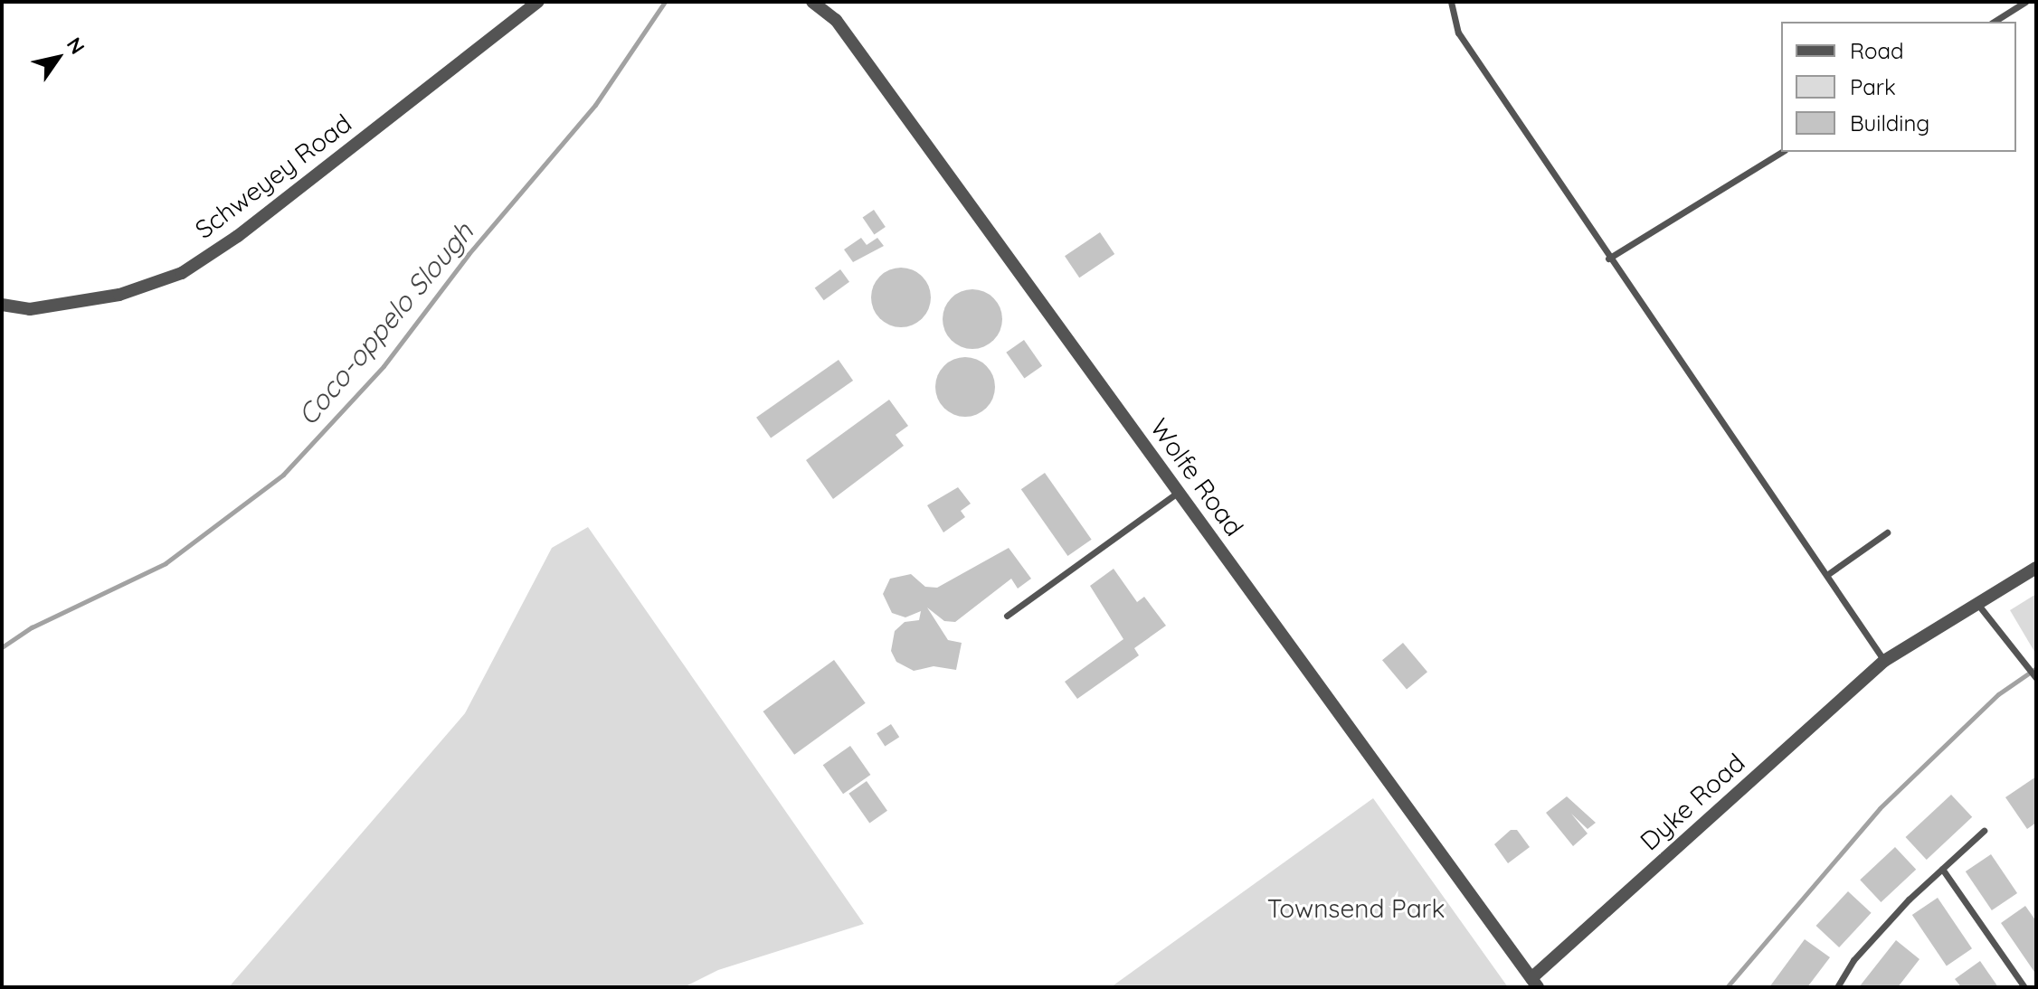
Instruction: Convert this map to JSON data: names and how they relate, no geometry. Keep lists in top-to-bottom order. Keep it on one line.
{"streets":{"street":["Schweyey Road","Wolfe Road","Dyke Road"]},"crossings":[["Wolfe Road","Dyke Road"]],"water":["Coco-oppelo Slough"],"parks":["Townsend Park"],"legend":["Road","Park","Building"],"north":"top right"}
